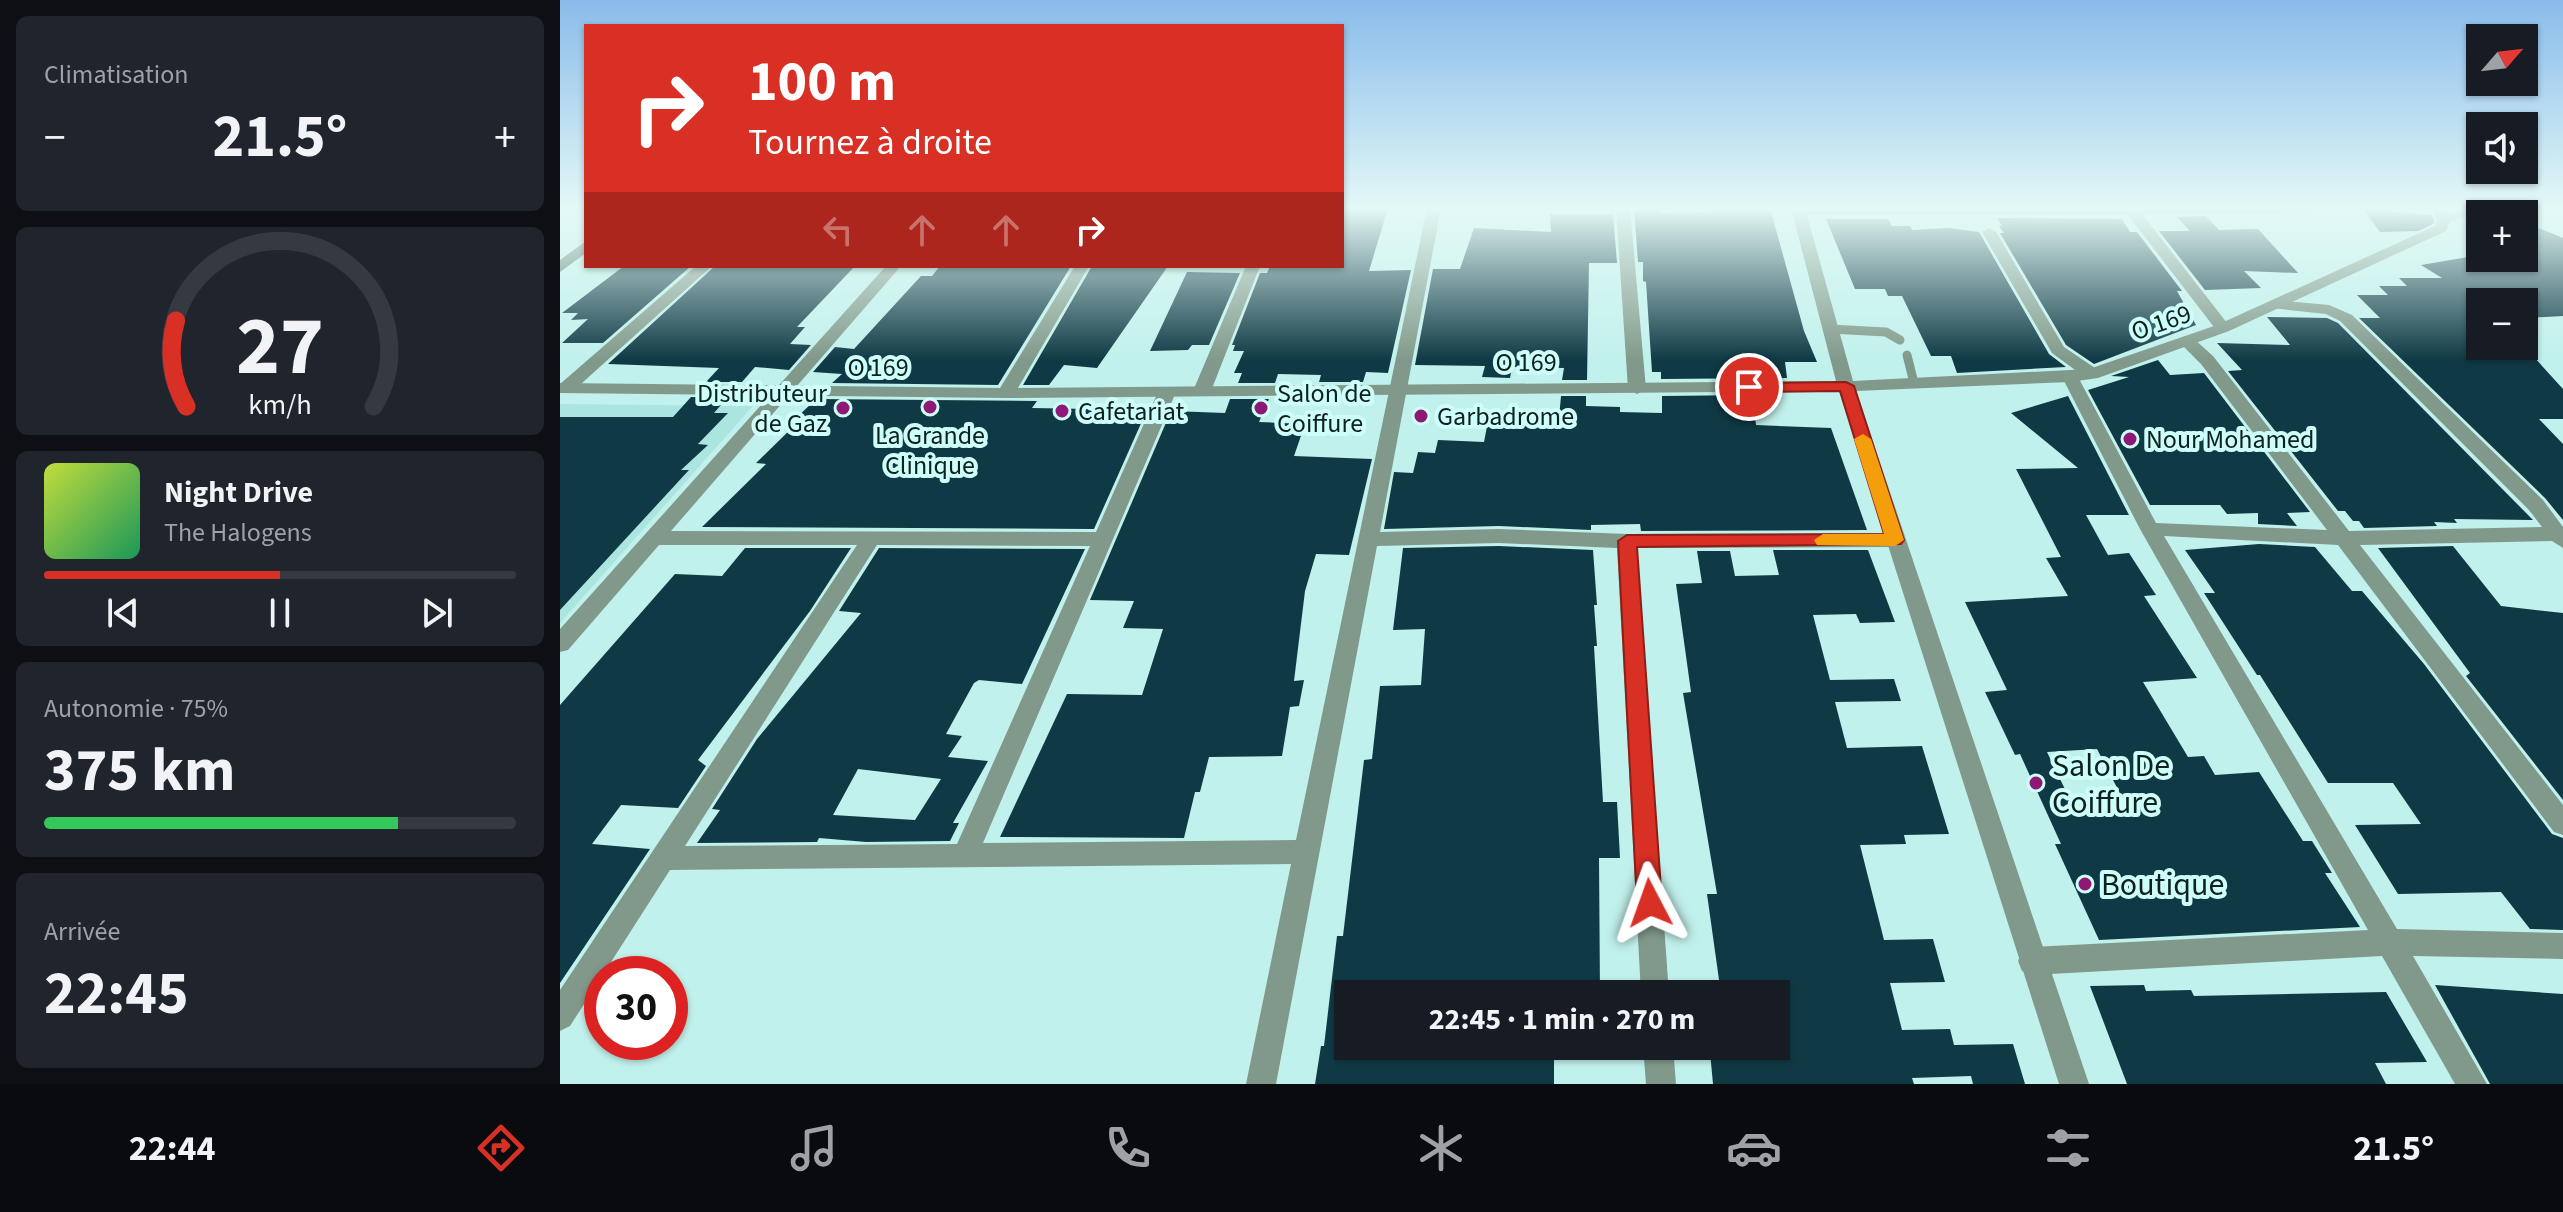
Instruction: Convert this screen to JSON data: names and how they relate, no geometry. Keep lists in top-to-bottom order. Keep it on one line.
{"streets":{"street":["O 169"]},"places":["La Grande Clinique","Distributeur de Gaz","Salon de Coiffure","Cafetariat","Garbadrome","Nour Mohamed","Salon De Coiffure","Boutique"],"north":"top right","page":{"tile":["Climatisation",["Autonomie · 75%","375 km"],["Arrivée","22:45"]],"map_buttons":["+","−"],"turn":["100 m","Tournez à droite"],"heat":["−","21.5°","+"],"song":["Night Drive","The Halogens"],"limit":"30","trip":"22:45 · 1 min · 270 m","tabs":["22:44","21.5°"],"gauge":["27","km/h"]}}
